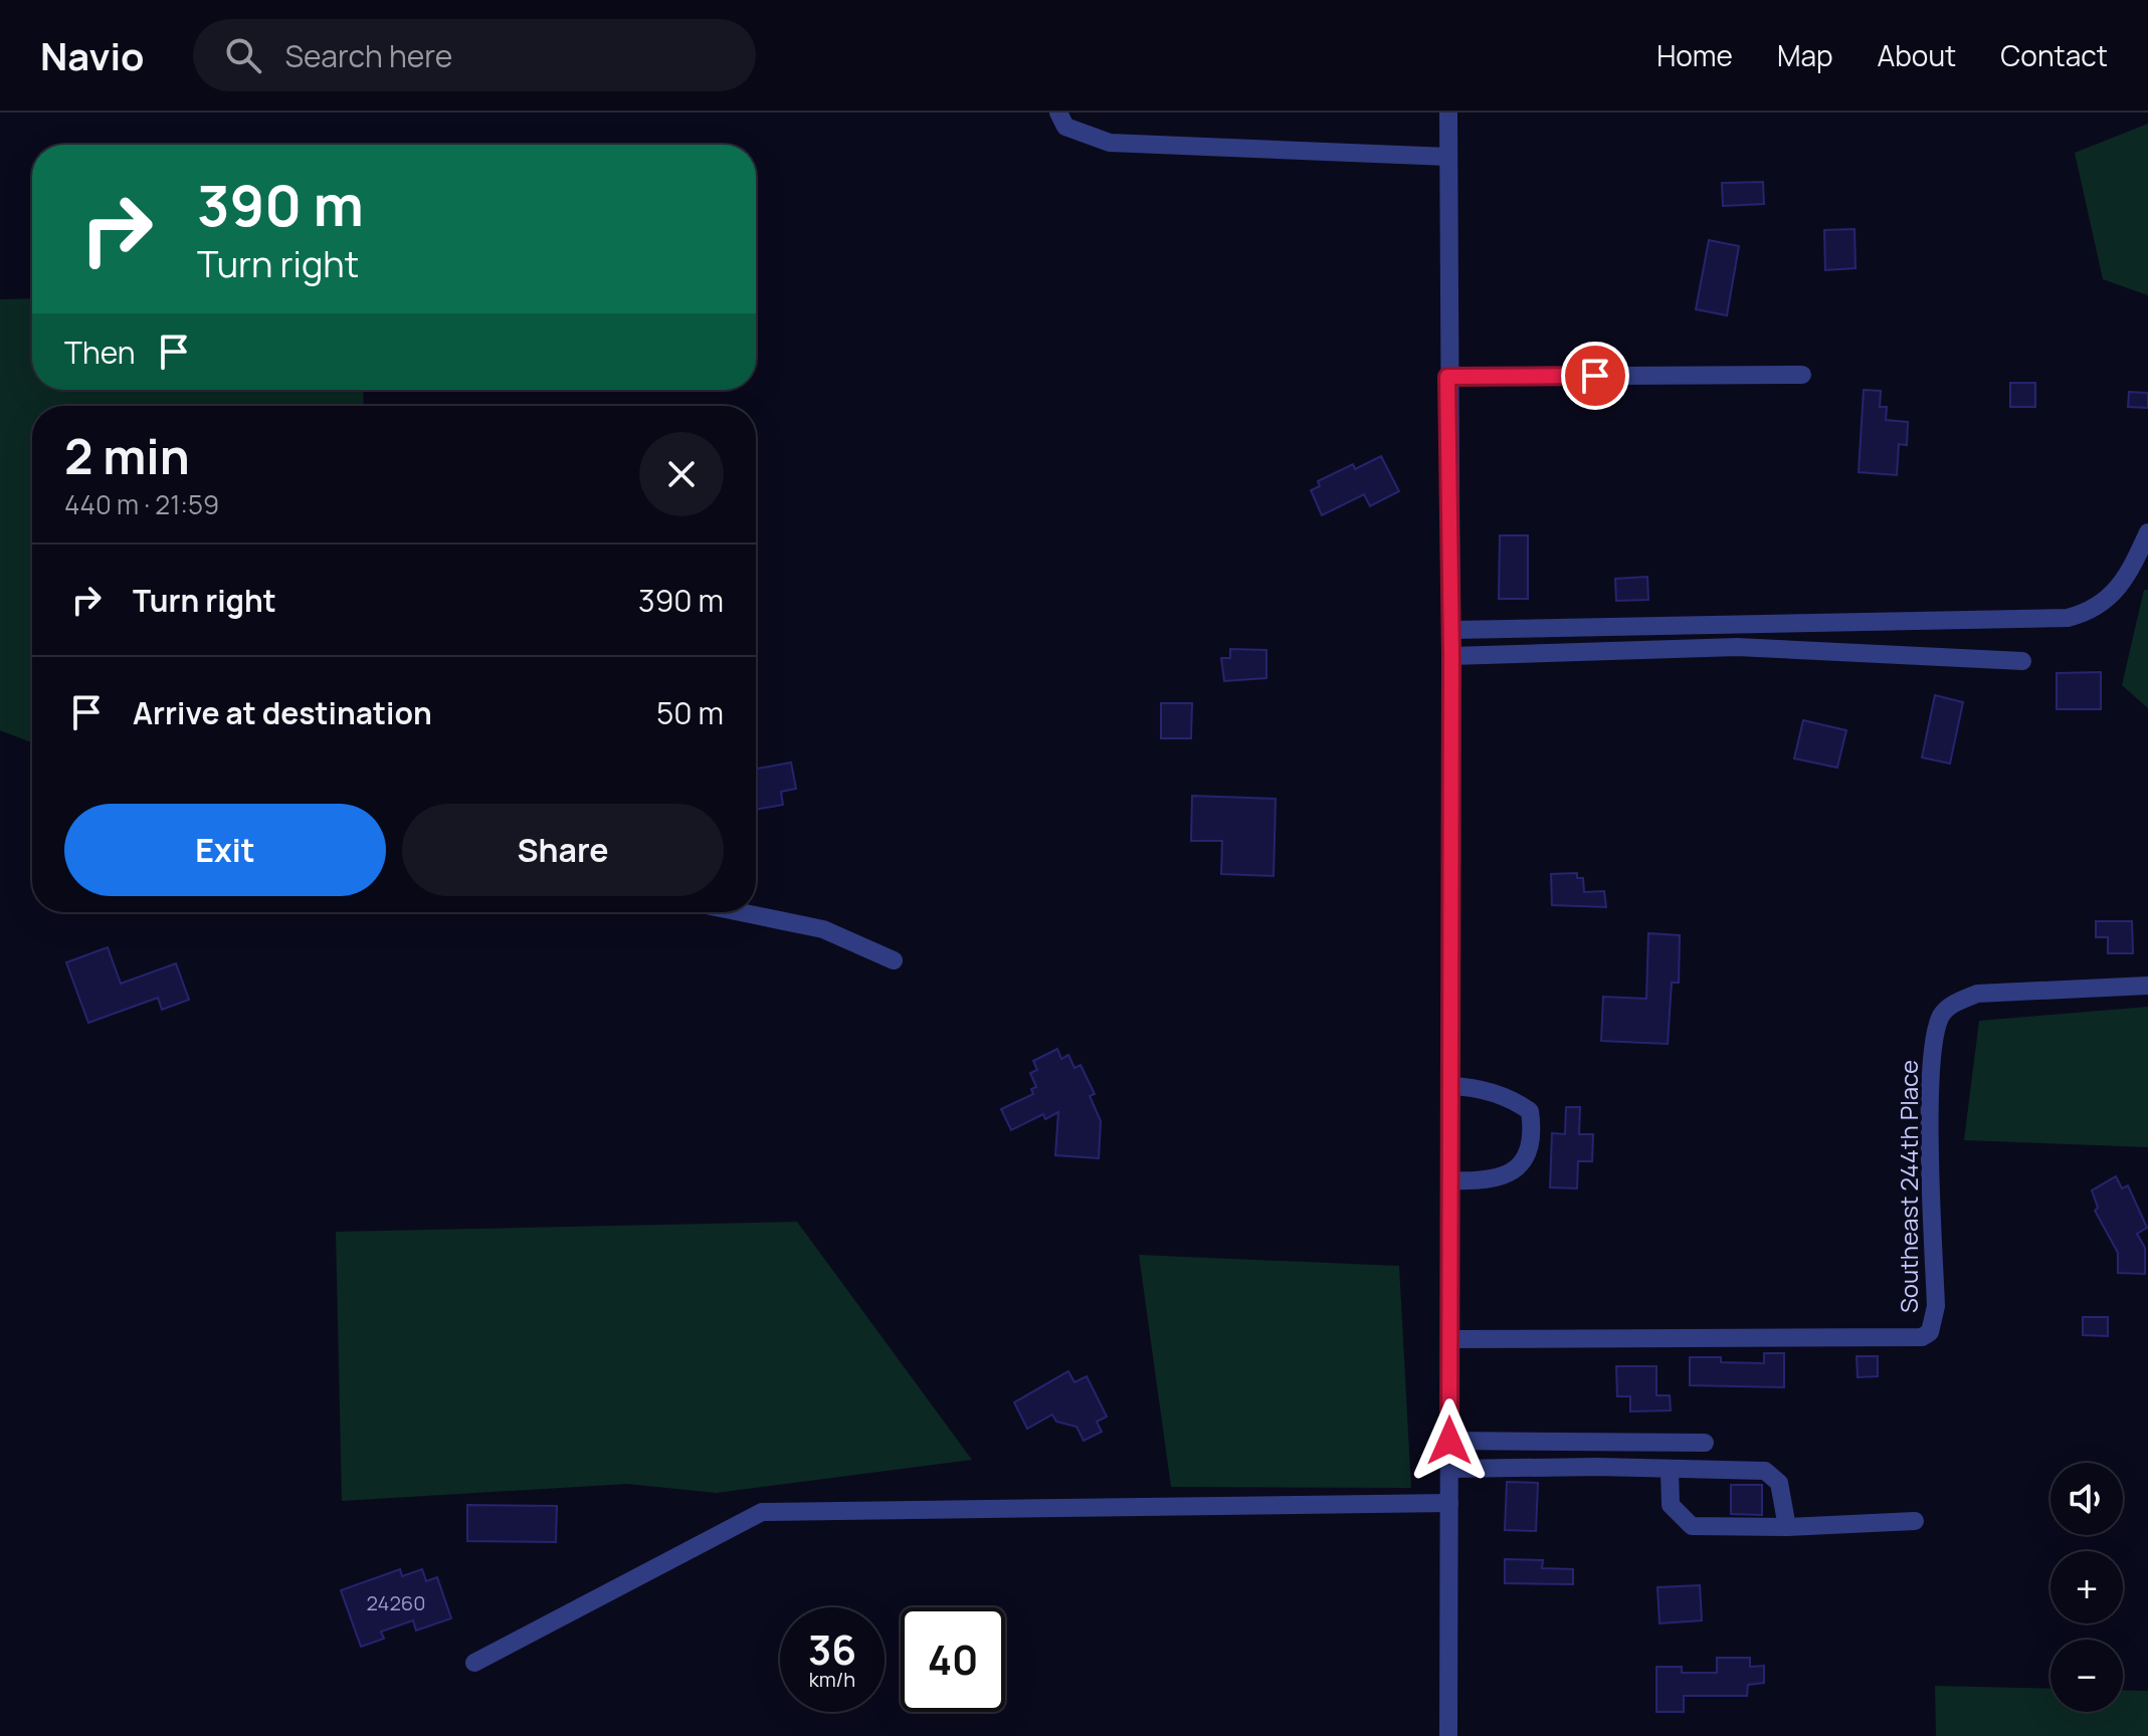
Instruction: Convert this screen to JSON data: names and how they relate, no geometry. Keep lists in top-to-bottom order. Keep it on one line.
{"streets":{"street":["Southeast 244th Place"]},"house_numbers":["24260"],"page":{"header":"Navio","search":"Search here","nav":["Home","Map","About","Contact"],"turn":["390 m","Turn right"],"then":"Then","heading":["2 min","440 m · 21:59"],"list":[{"name":"Turn right","value":"390 m"},{"name":"Arrive at destination","value":"50 m"}],"buttons":["Exit","Share"],"map_buttons":["+","−"],"speed":"36 km/h","limit":"40"}}
